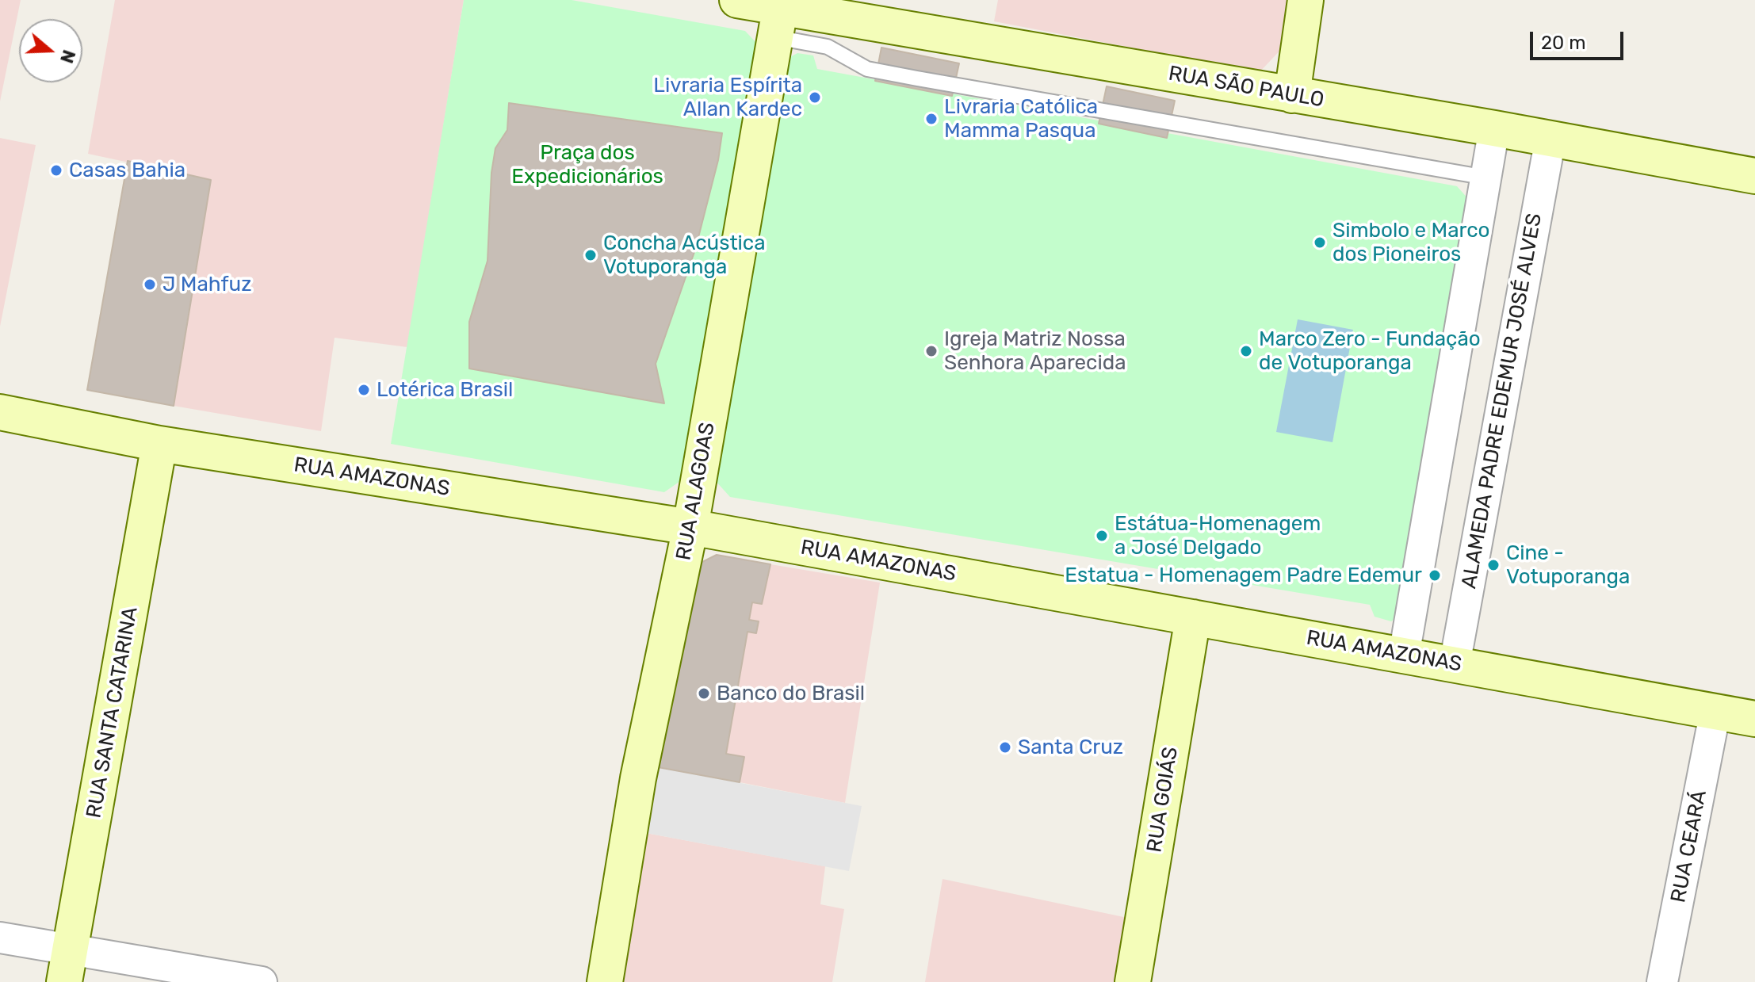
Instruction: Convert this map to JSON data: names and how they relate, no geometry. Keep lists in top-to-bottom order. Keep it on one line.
{"streets":{"main road":["RUA SÃO PAULO","RUA AMAZONAS","RUA ALAGOAS","RUA SANTA CATARINA","RUA GOIÁS"],"street":["ALAMEDA PADRE EDEMUR JOSÉ ALVES","RUA CEARÁ"]},"crossings":[["RUA SÃO PAULO","ALAMEDA PADRE EDEMUR JOSÉ ALVES"],["RUA SÃO PAULO","RUA ALAGOAS"],["ALAMEDA PADRE EDEMUR JOSÉ ALVES","RUA AMAZONAS"],["RUA AMAZONAS","RUA ALAGOAS"],["RUA AMAZONAS","RUA SANTA CATARINA"],["RUA AMAZONAS","RUA GOIÁS"],["RUA AMAZONAS","RUA CEARÁ"]],"parks":["Praça dos Expedicionários"],"places":["Livraria Espírita Allan Kardec","Livraria Católica Mamma Pasqua","Casas Bahia","Simbolo e Marco dos Pioneiros","Concha Acústica Votuporanga","J Mahfuz","Igreja Matriz Nossa Senhora Aparecida","Marco Zero - Fundação de Votuporanga","Lotérica Brasil","Estátua-Homenagem a José Delgado","Cine - Votuporanga","Estatua - Homenagem Padre Edemur","Banco do Brasil","Santa Cruz"],"scale_bar":"20 m","north":"right"}
